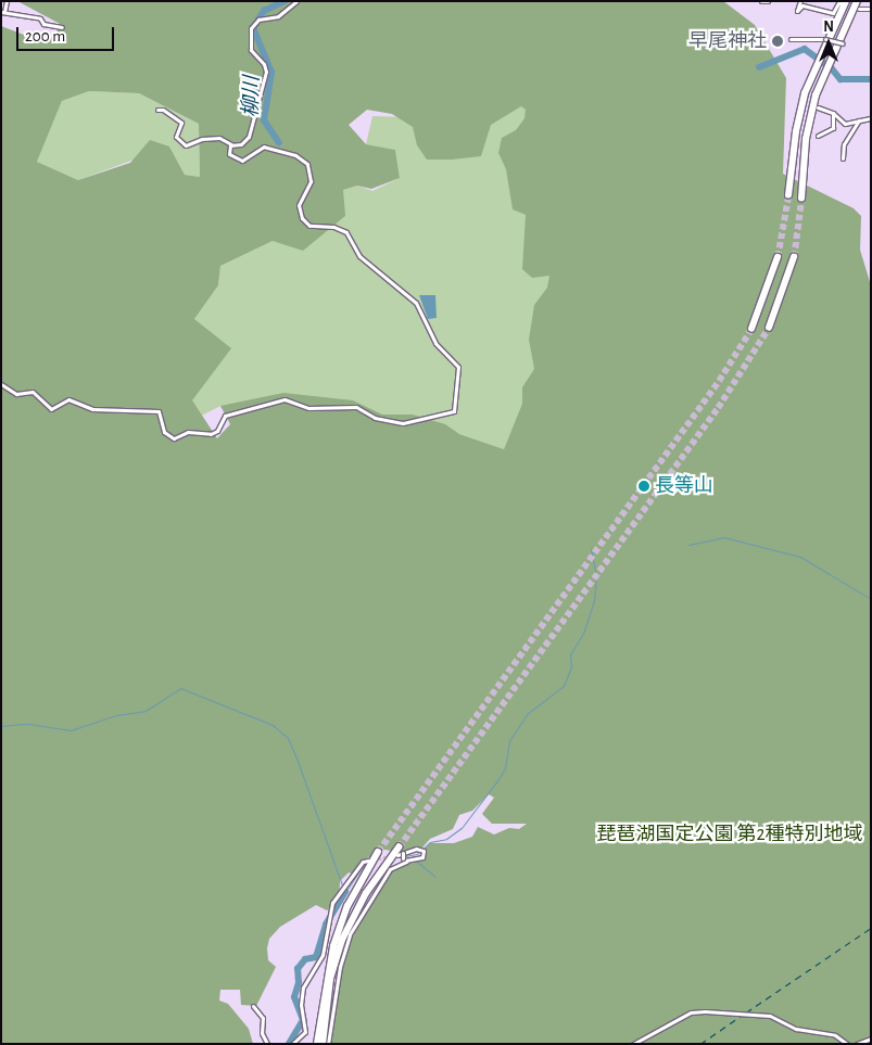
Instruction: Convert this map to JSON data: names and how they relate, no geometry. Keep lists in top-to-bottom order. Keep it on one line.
{"water":["柳川"],"parks":["琵琶湖国定公園 第2種特別地域"],"places":["早尾神社","長等山"],"scale_bar":"200 m","north":"top"}
